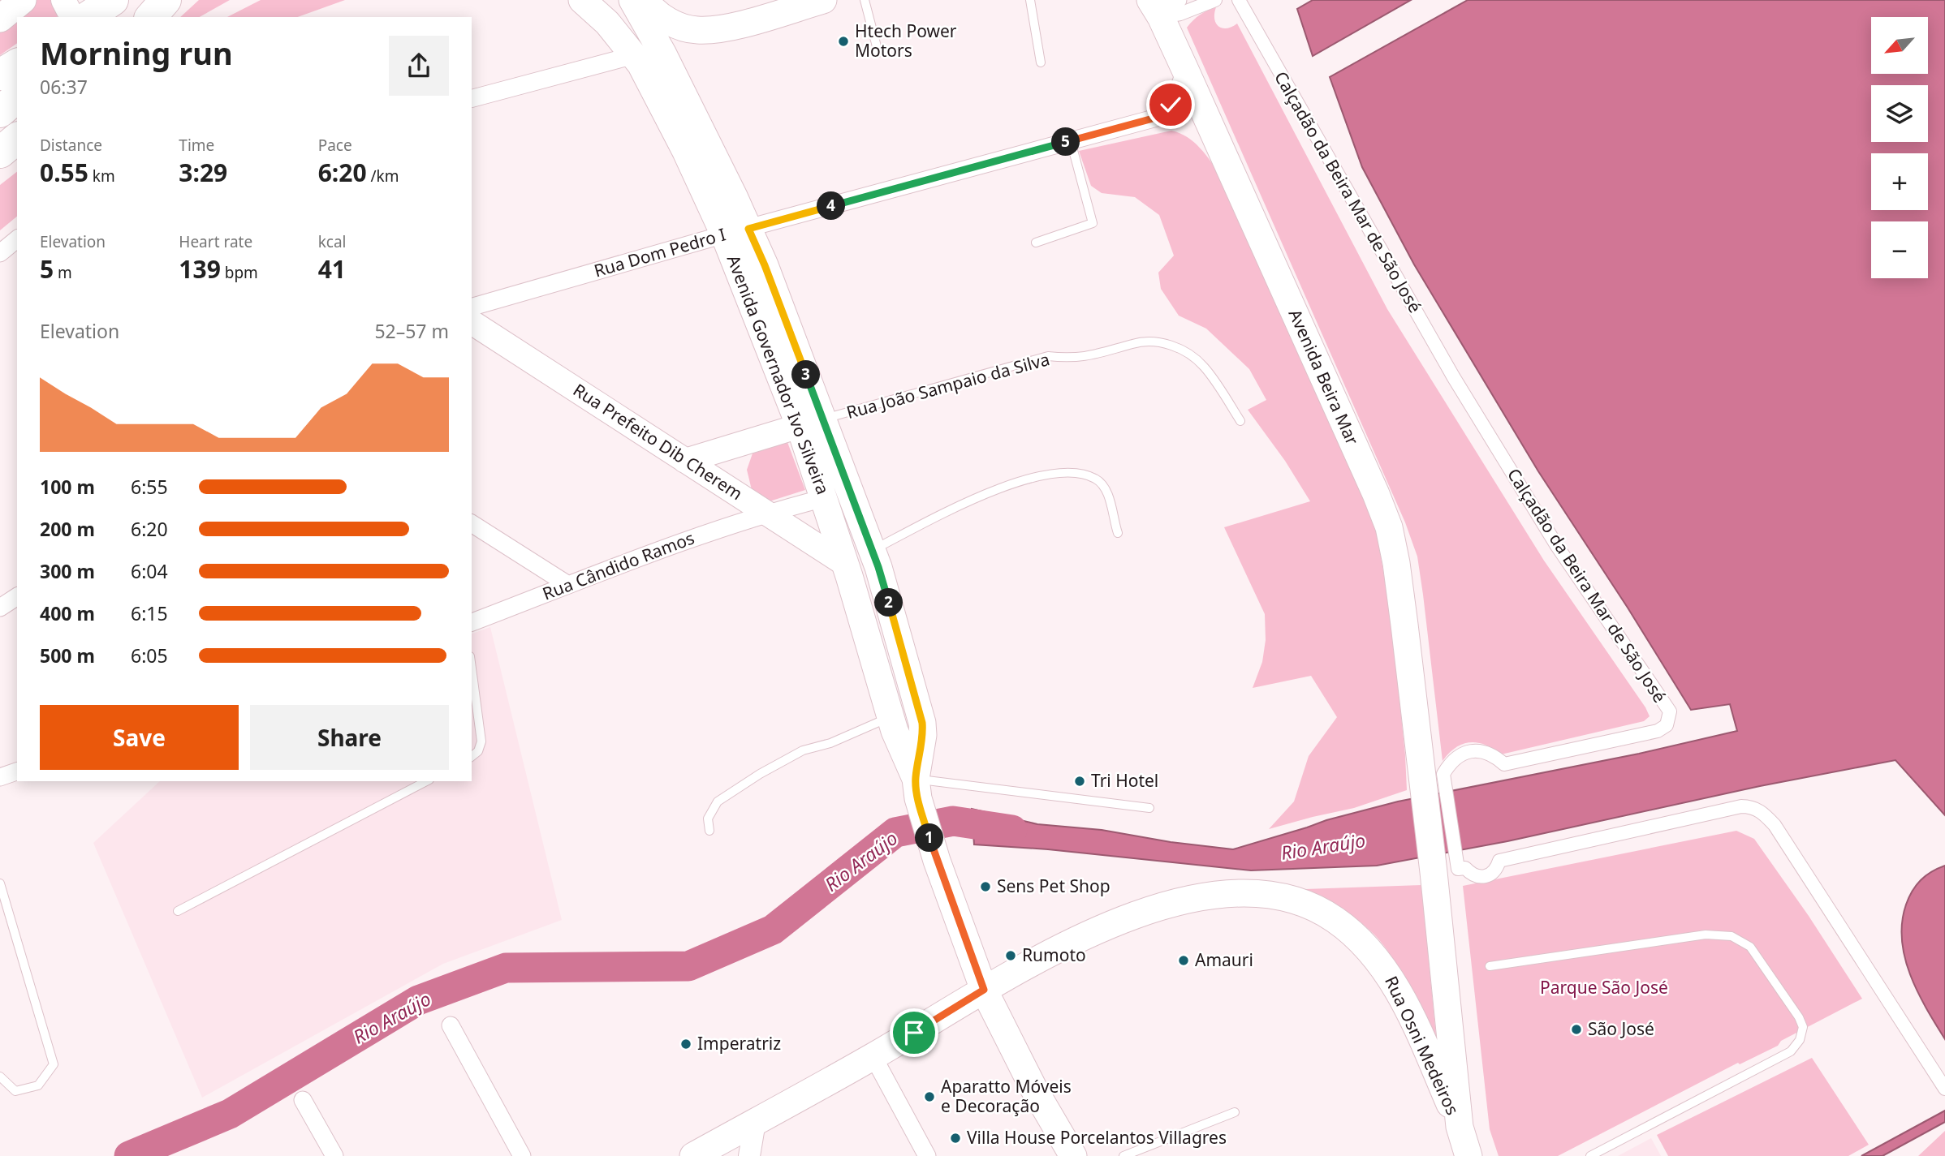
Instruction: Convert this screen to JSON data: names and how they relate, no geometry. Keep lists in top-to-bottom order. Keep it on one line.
{"streets":{"main road":["Avenida Governador Ivo Silveira","Avenida Beira Mar","Rua João Sampaio da Silva","Rua Prefeito Dib Cherem","Rua Osni Medeiros"],"street":["Calçadão da Beira Mar de São José","Rua Dom Pedro I","Rua Cândido Ramos"]},"crossings":[["Calçadão da Beira Mar de São José","Avenida Beira Mar"],["Rua Dom Pedro I","Avenida Governador Ivo Silveira"],["Rua Dom Pedro I","Avenida Beira Mar"],["Avenida Governador Ivo Silveira","Rua João Sampaio da Silva"],["Avenida Governador Ivo Silveira","Rua Prefeito Dib Cherem"],["Avenida Governador Ivo Silveira","Rua Cândido Ramos"],["Avenida Beira Mar","Rua Osni Medeiros"],["Rua João Sampaio da Silva","Rua Prefeito Dib Cherem"],["Rua Prefeito Dib Cherem","Rua Cândido Ramos"]],"water":["Rio Araújo"],"parks":["Parque São José"],"places":["Htech Power Motors","Tri Hotel","Sens Pet Shop","Rumoto","Amauri","São José","Imperatriz","Aparatto Móveis e Decoração","Villa House Porcelantos Villagres"],"north":"bottom left","page":{"map_buttons":["+","−"],"heading":["Morning run","06:37"],"stats":[["Distance","0.55 km"],["Time","3:29"],["Pace","6:20 /km"],["Elevation","5 m"],["Heart rate","139 bpm"],["kcal","41"]],"pins":["5","4","3","2","1"],"chart":["Elevation","52–57 m"],"list":[{"name":"100 m","note":"6:55"},{"name":"200 m","note":"6:20"},{"name":"300 m","note":"6:04"},{"name":"400 m","note":"6:15"},{"name":"500 m","note":"6:05"}],"buttons":["Save","Share"]}}
